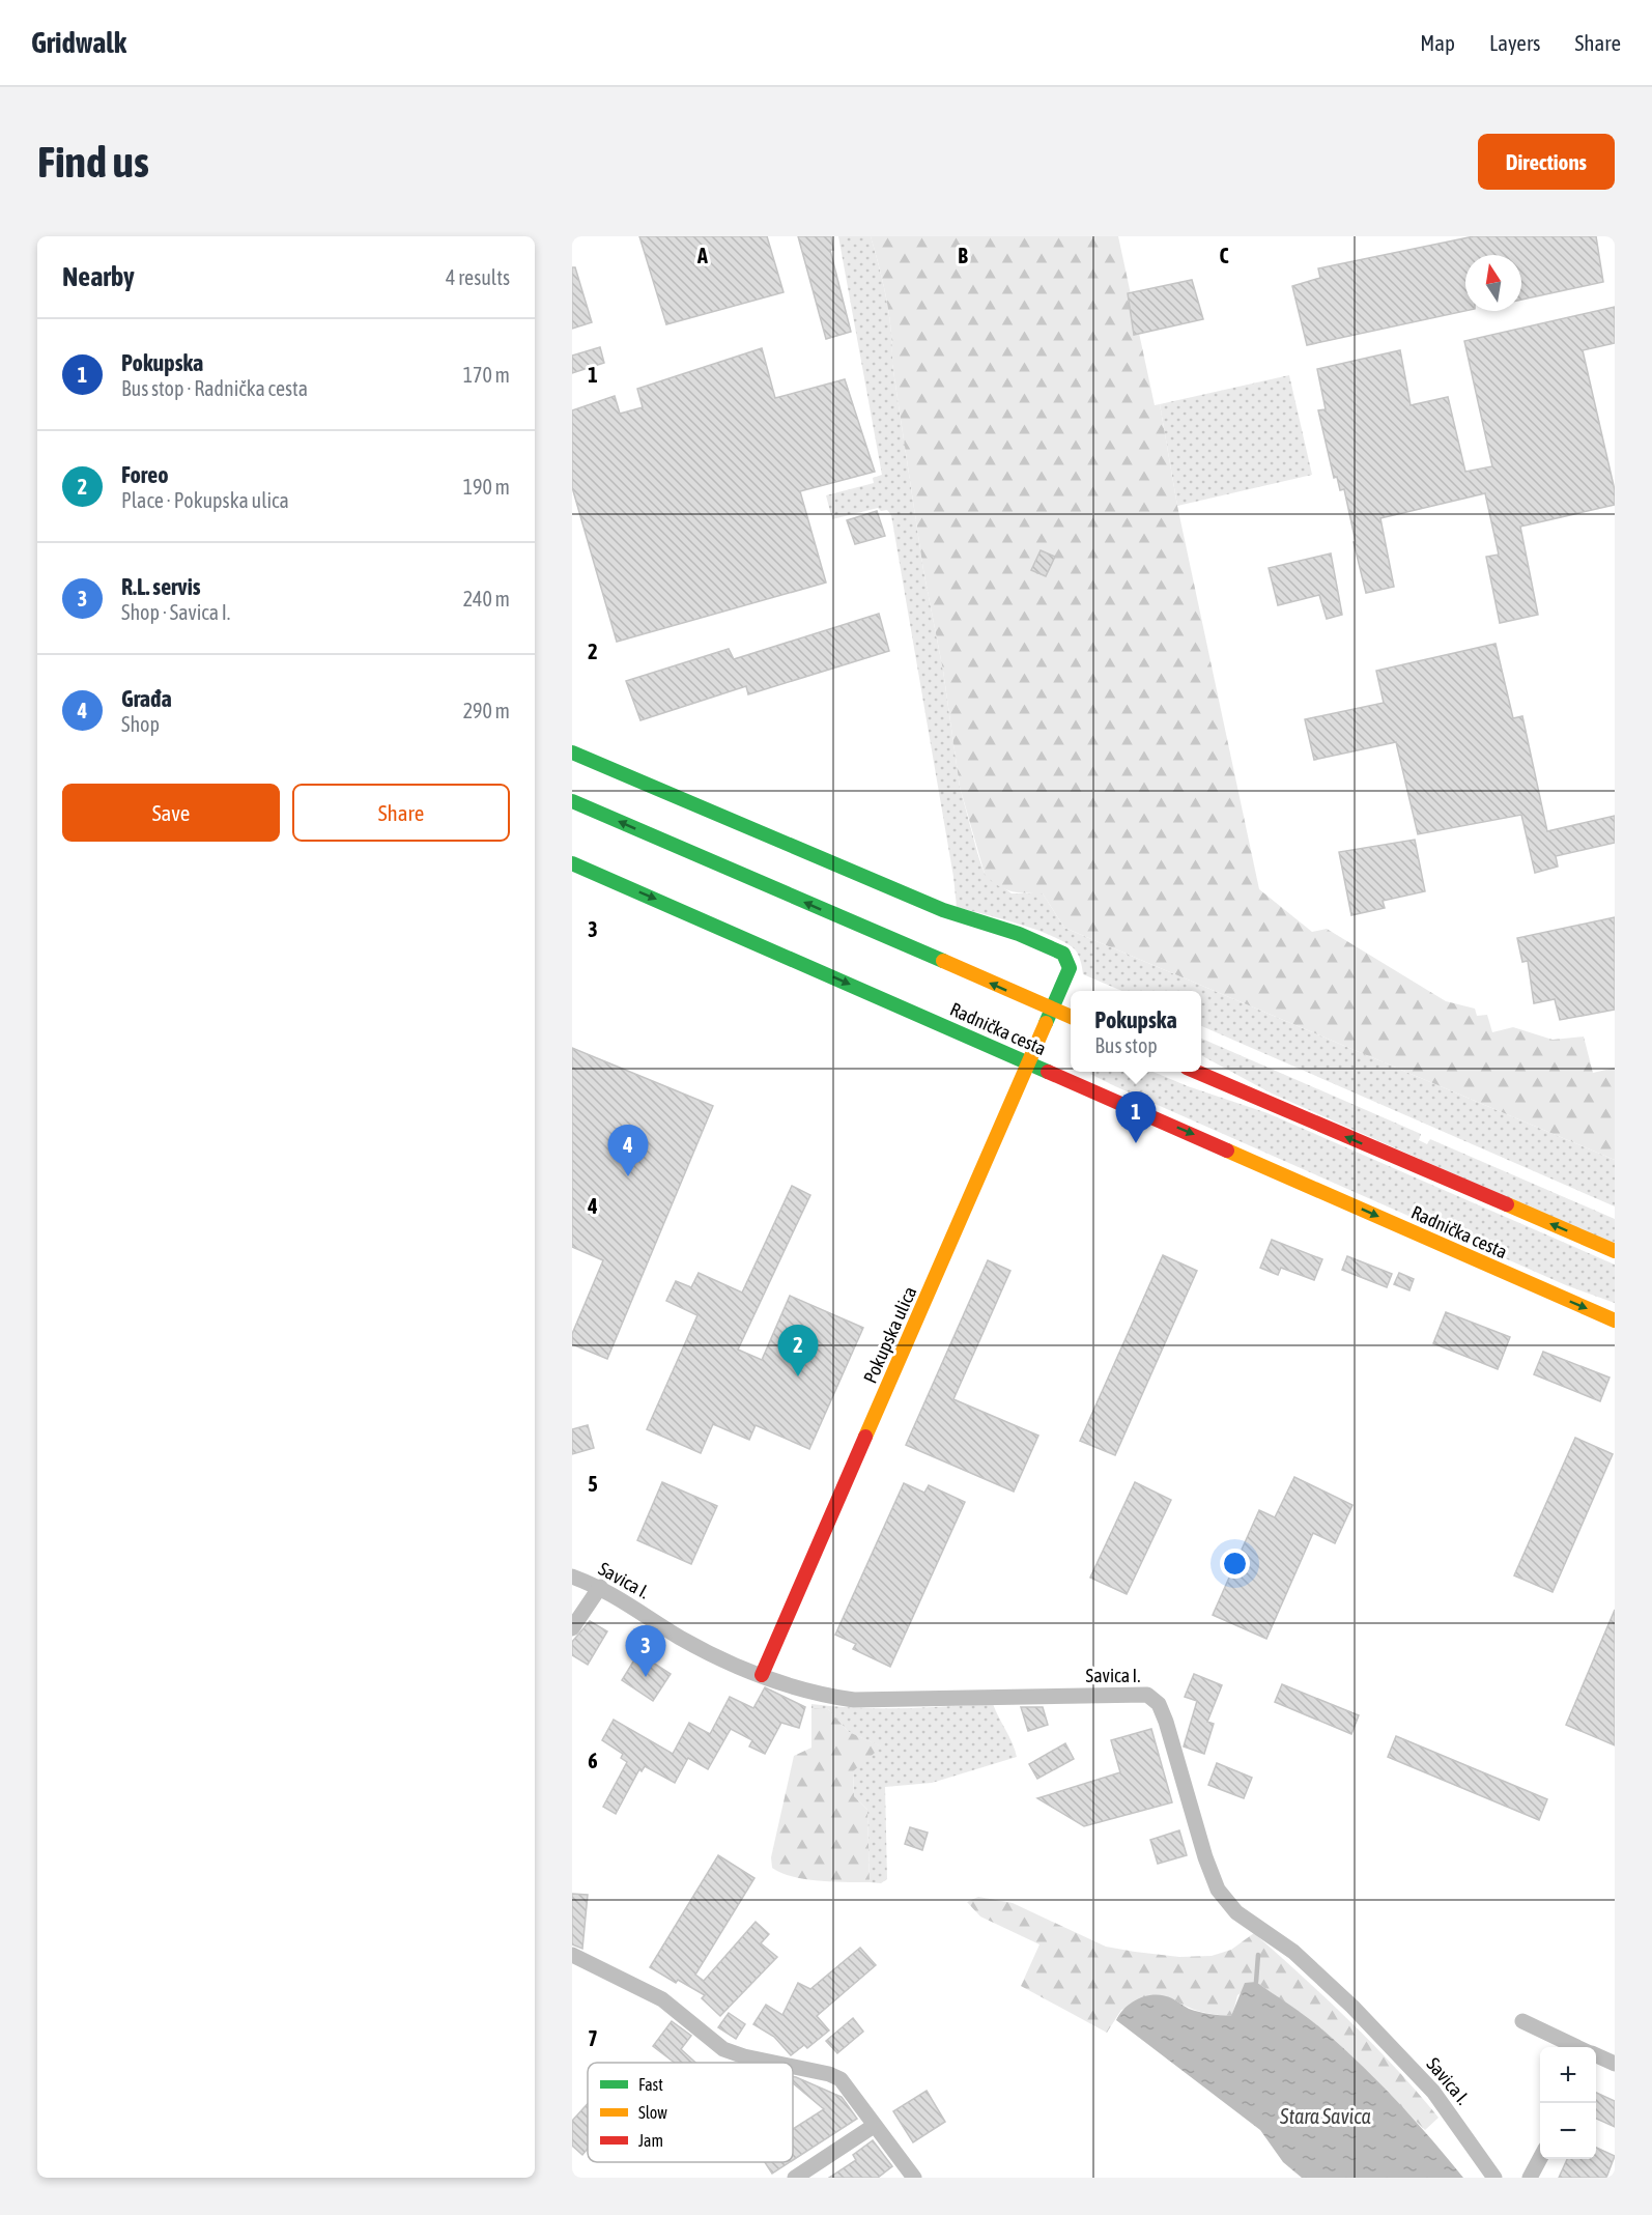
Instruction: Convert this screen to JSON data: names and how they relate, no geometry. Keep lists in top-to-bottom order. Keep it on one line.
{"streets":{"main road":["Radnička cesta","Pokupska ulica"],"street":["Savica I."]},"crossings":[["Radnička cesta","Pokupska ulica"],["Pokupska ulica","Savica I."]],"water":["Stara Savica"],"legend":["Fast","Slow","Jam"],"north":"top","page":{"header":"Gridwalk","nav":["Map","Layers","Share"],"buttons":["Directions",["Save","Share"]],"title":"Find us","heading":["Nearby","4 results"],"list":[{"mark":"1","name":"Pokupska","note":"Bus stop · Radnička cesta","value":"170 m"},{"mark":"2","name":"Foreo","note":"Place · Pokupska ulica","value":"190 m"},{"mark":"3","name":"R.L. servis","note":"Shop · Savica I.","value":"240 m"},{"mark":"4","name":"Građa","note":"Shop","value":"290 m"}],"popup":["Pokupska","Bus stop"],"pins":["1","4","2","3"],"map_buttons":["+","−"]},"grid":{"columns":["A","B","C"],"rows":["1","2","3","4","5","6","7"]}}
